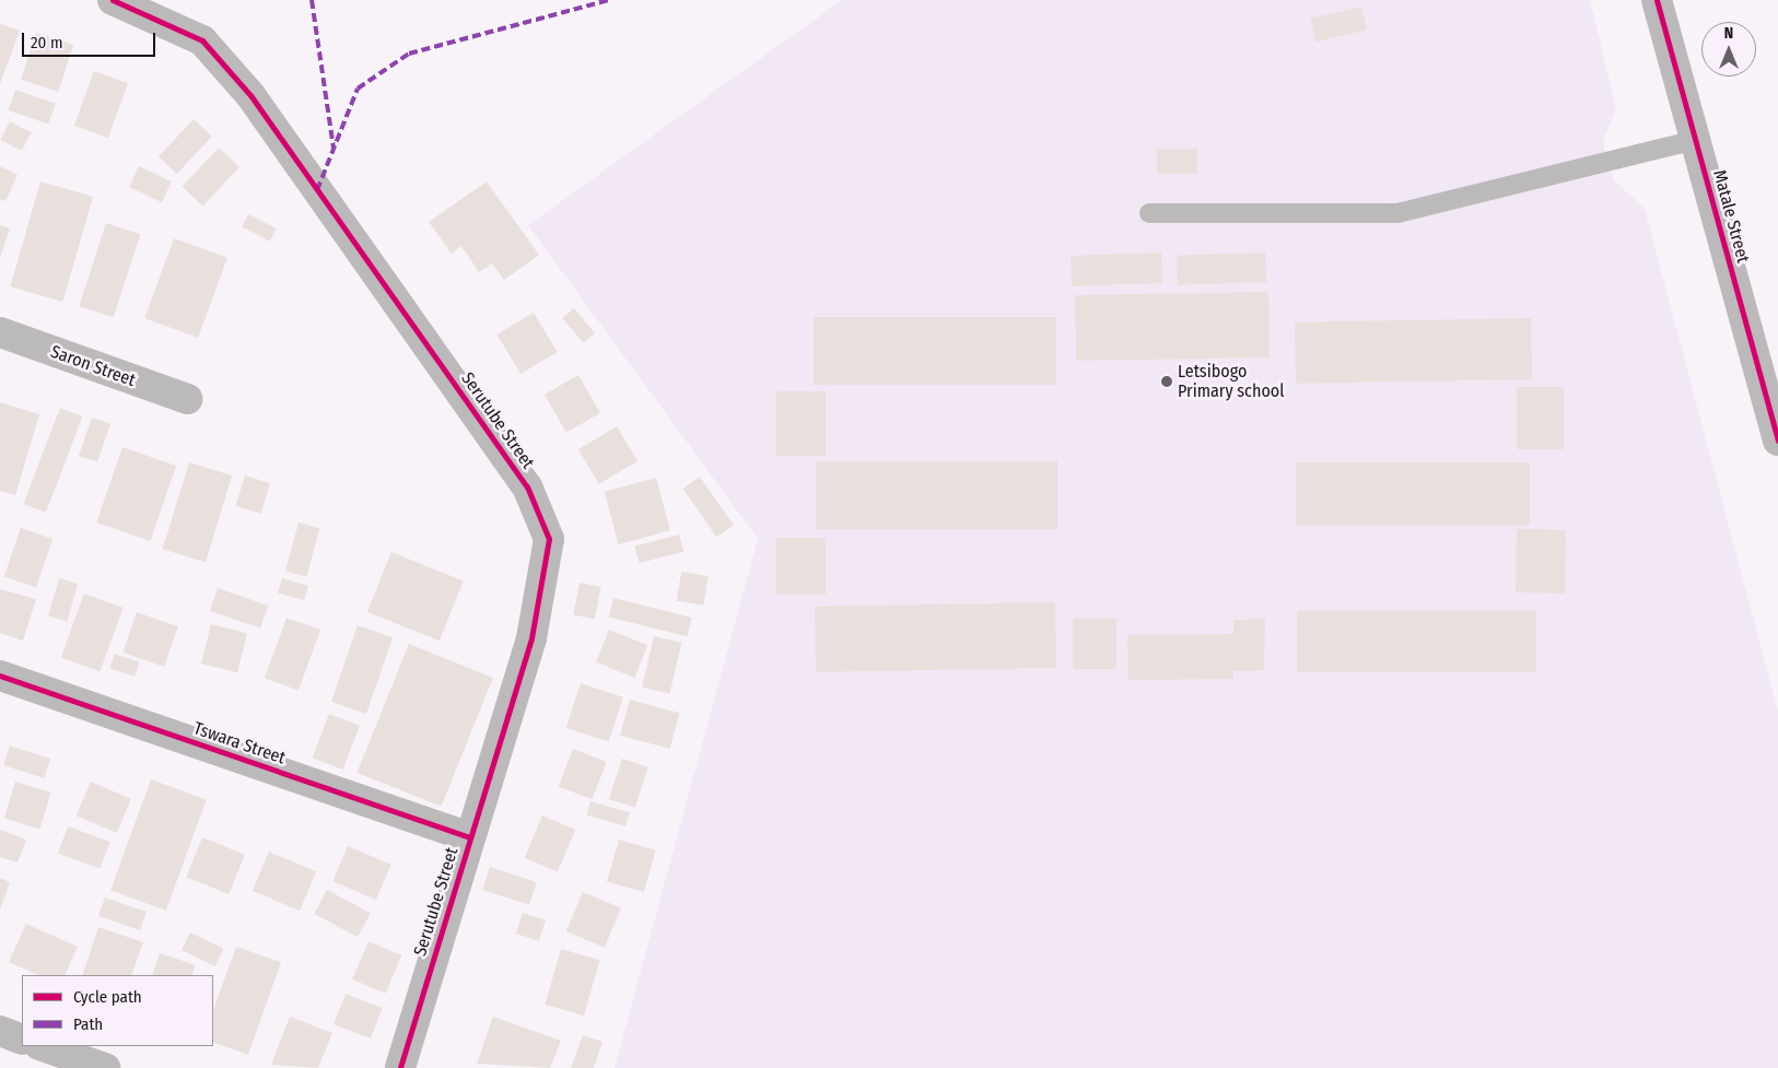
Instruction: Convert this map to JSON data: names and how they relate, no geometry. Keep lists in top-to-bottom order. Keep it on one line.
{"streets":{"street":["Matale Street","Saron Street","Serutube Street","Tswara Street"]},"crossings":[["Serutube Street","Tswara Street"]],"places":["Letsibogo Primary school"],"legend":["Cycle path","Path"],"scale_bar":"20 m","north":"top"}
